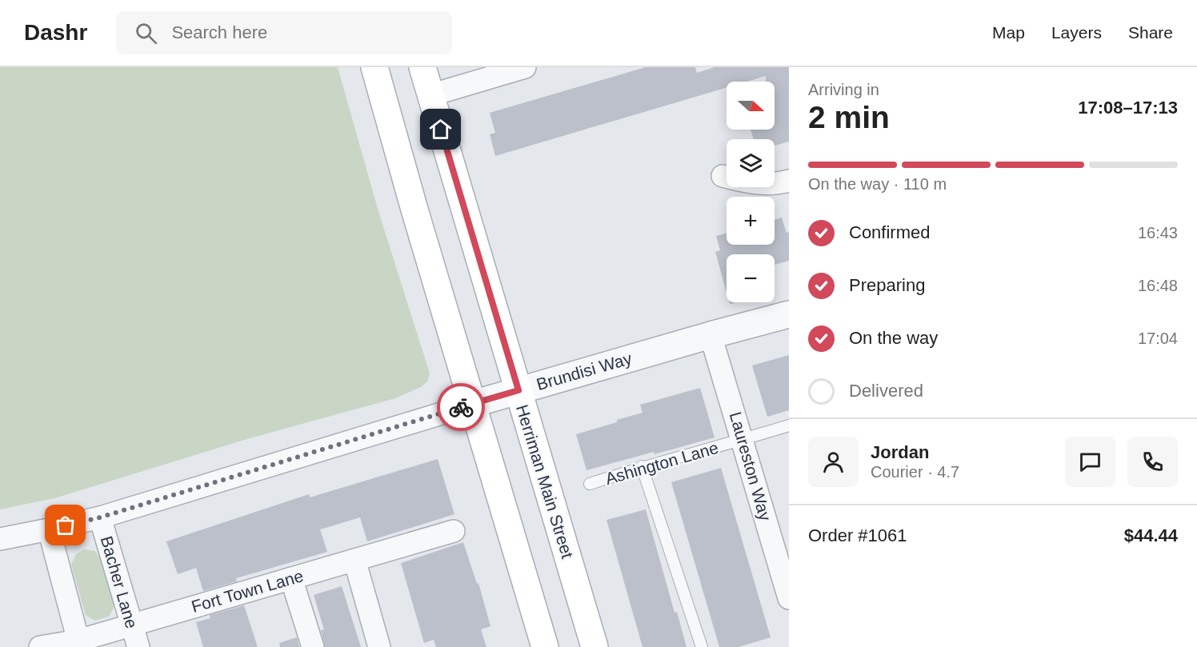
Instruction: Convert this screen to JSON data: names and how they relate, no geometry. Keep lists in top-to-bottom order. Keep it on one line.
{"streets":{"main road":["Herriman Main Street"],"street":["Brundisi Way","Laureston Way","Bacher Lane","Fort Town Lane"],"lane":["Ashington Lane"]},"crossings":[["Brundisi Way","Laureston Way"],["Brundisi Way","Herriman Main Street"],["Brundisi Way","Bacher Lane"],["Ashington Lane","Laureston Way"],["Bacher Lane","Fort Town Lane"]],"north":"right","page":{"header":"Dashr","search":"Search here","nav":["Map","Layers","Share"],"heading":["2 min","Arriving in","17:08–17:13"],"panel":["Jordan","Courier · 4.7","Order #1061","$44.44"],"map_buttons":["+","−"],"bar":"On the way · 110 m","list":[["Confirmed","16:43"],["Preparing","16:48"],["On the way","17:04"],"Delivered"]}}
